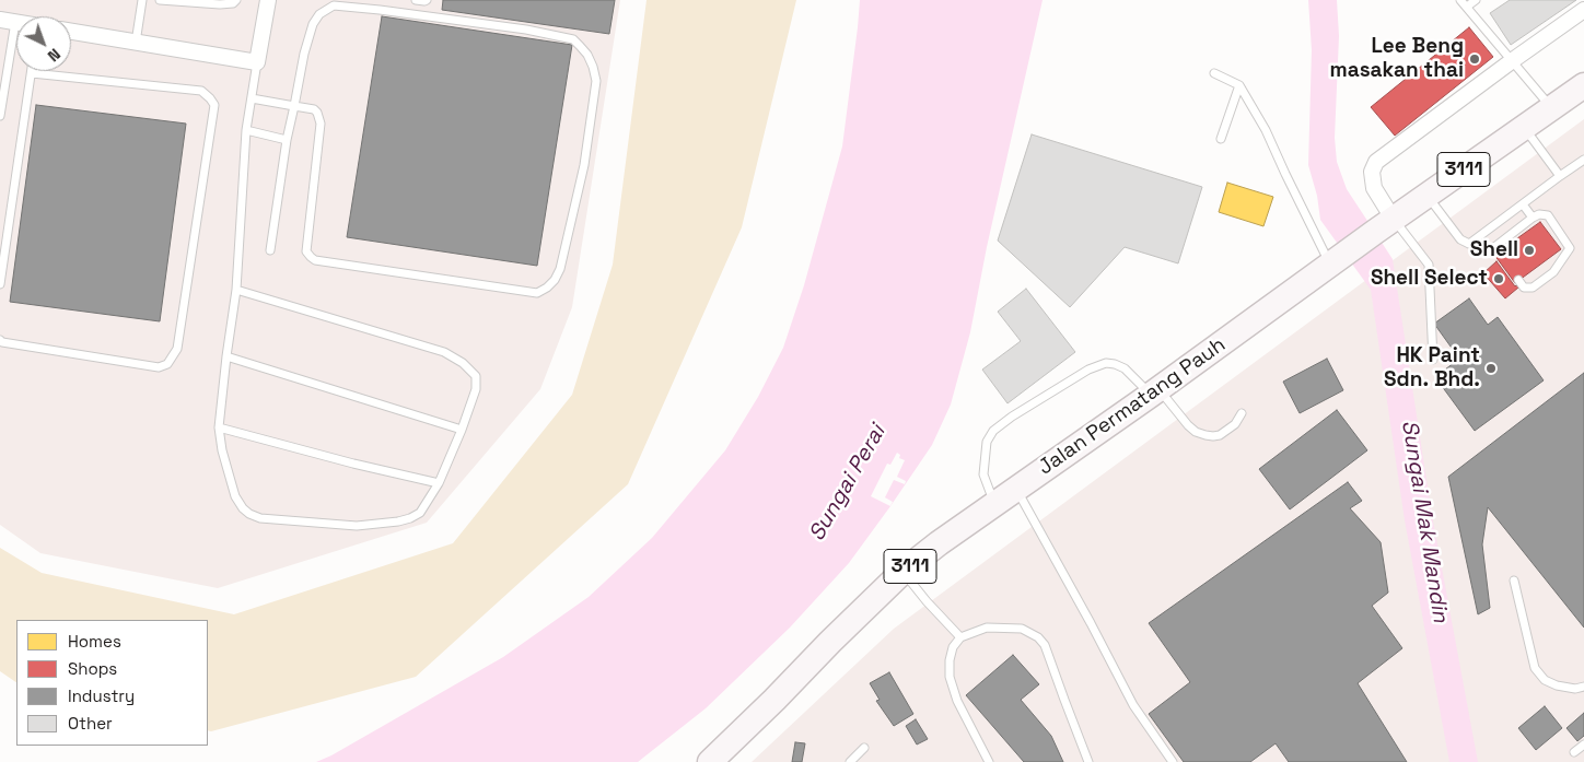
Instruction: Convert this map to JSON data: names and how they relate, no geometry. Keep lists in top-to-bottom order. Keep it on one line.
{"streets":{"main road":["3111","Jalan Permatang Pauh"]},"water":["Sungai Perai","Sungai Mak Mandin"],"places":["Lee Beng masakan thai","Shell","Shell Select","HK Paint Sdn. Bhd."],"legend":["Homes","Shops","Industry","Other"],"north":"bottom right"}
